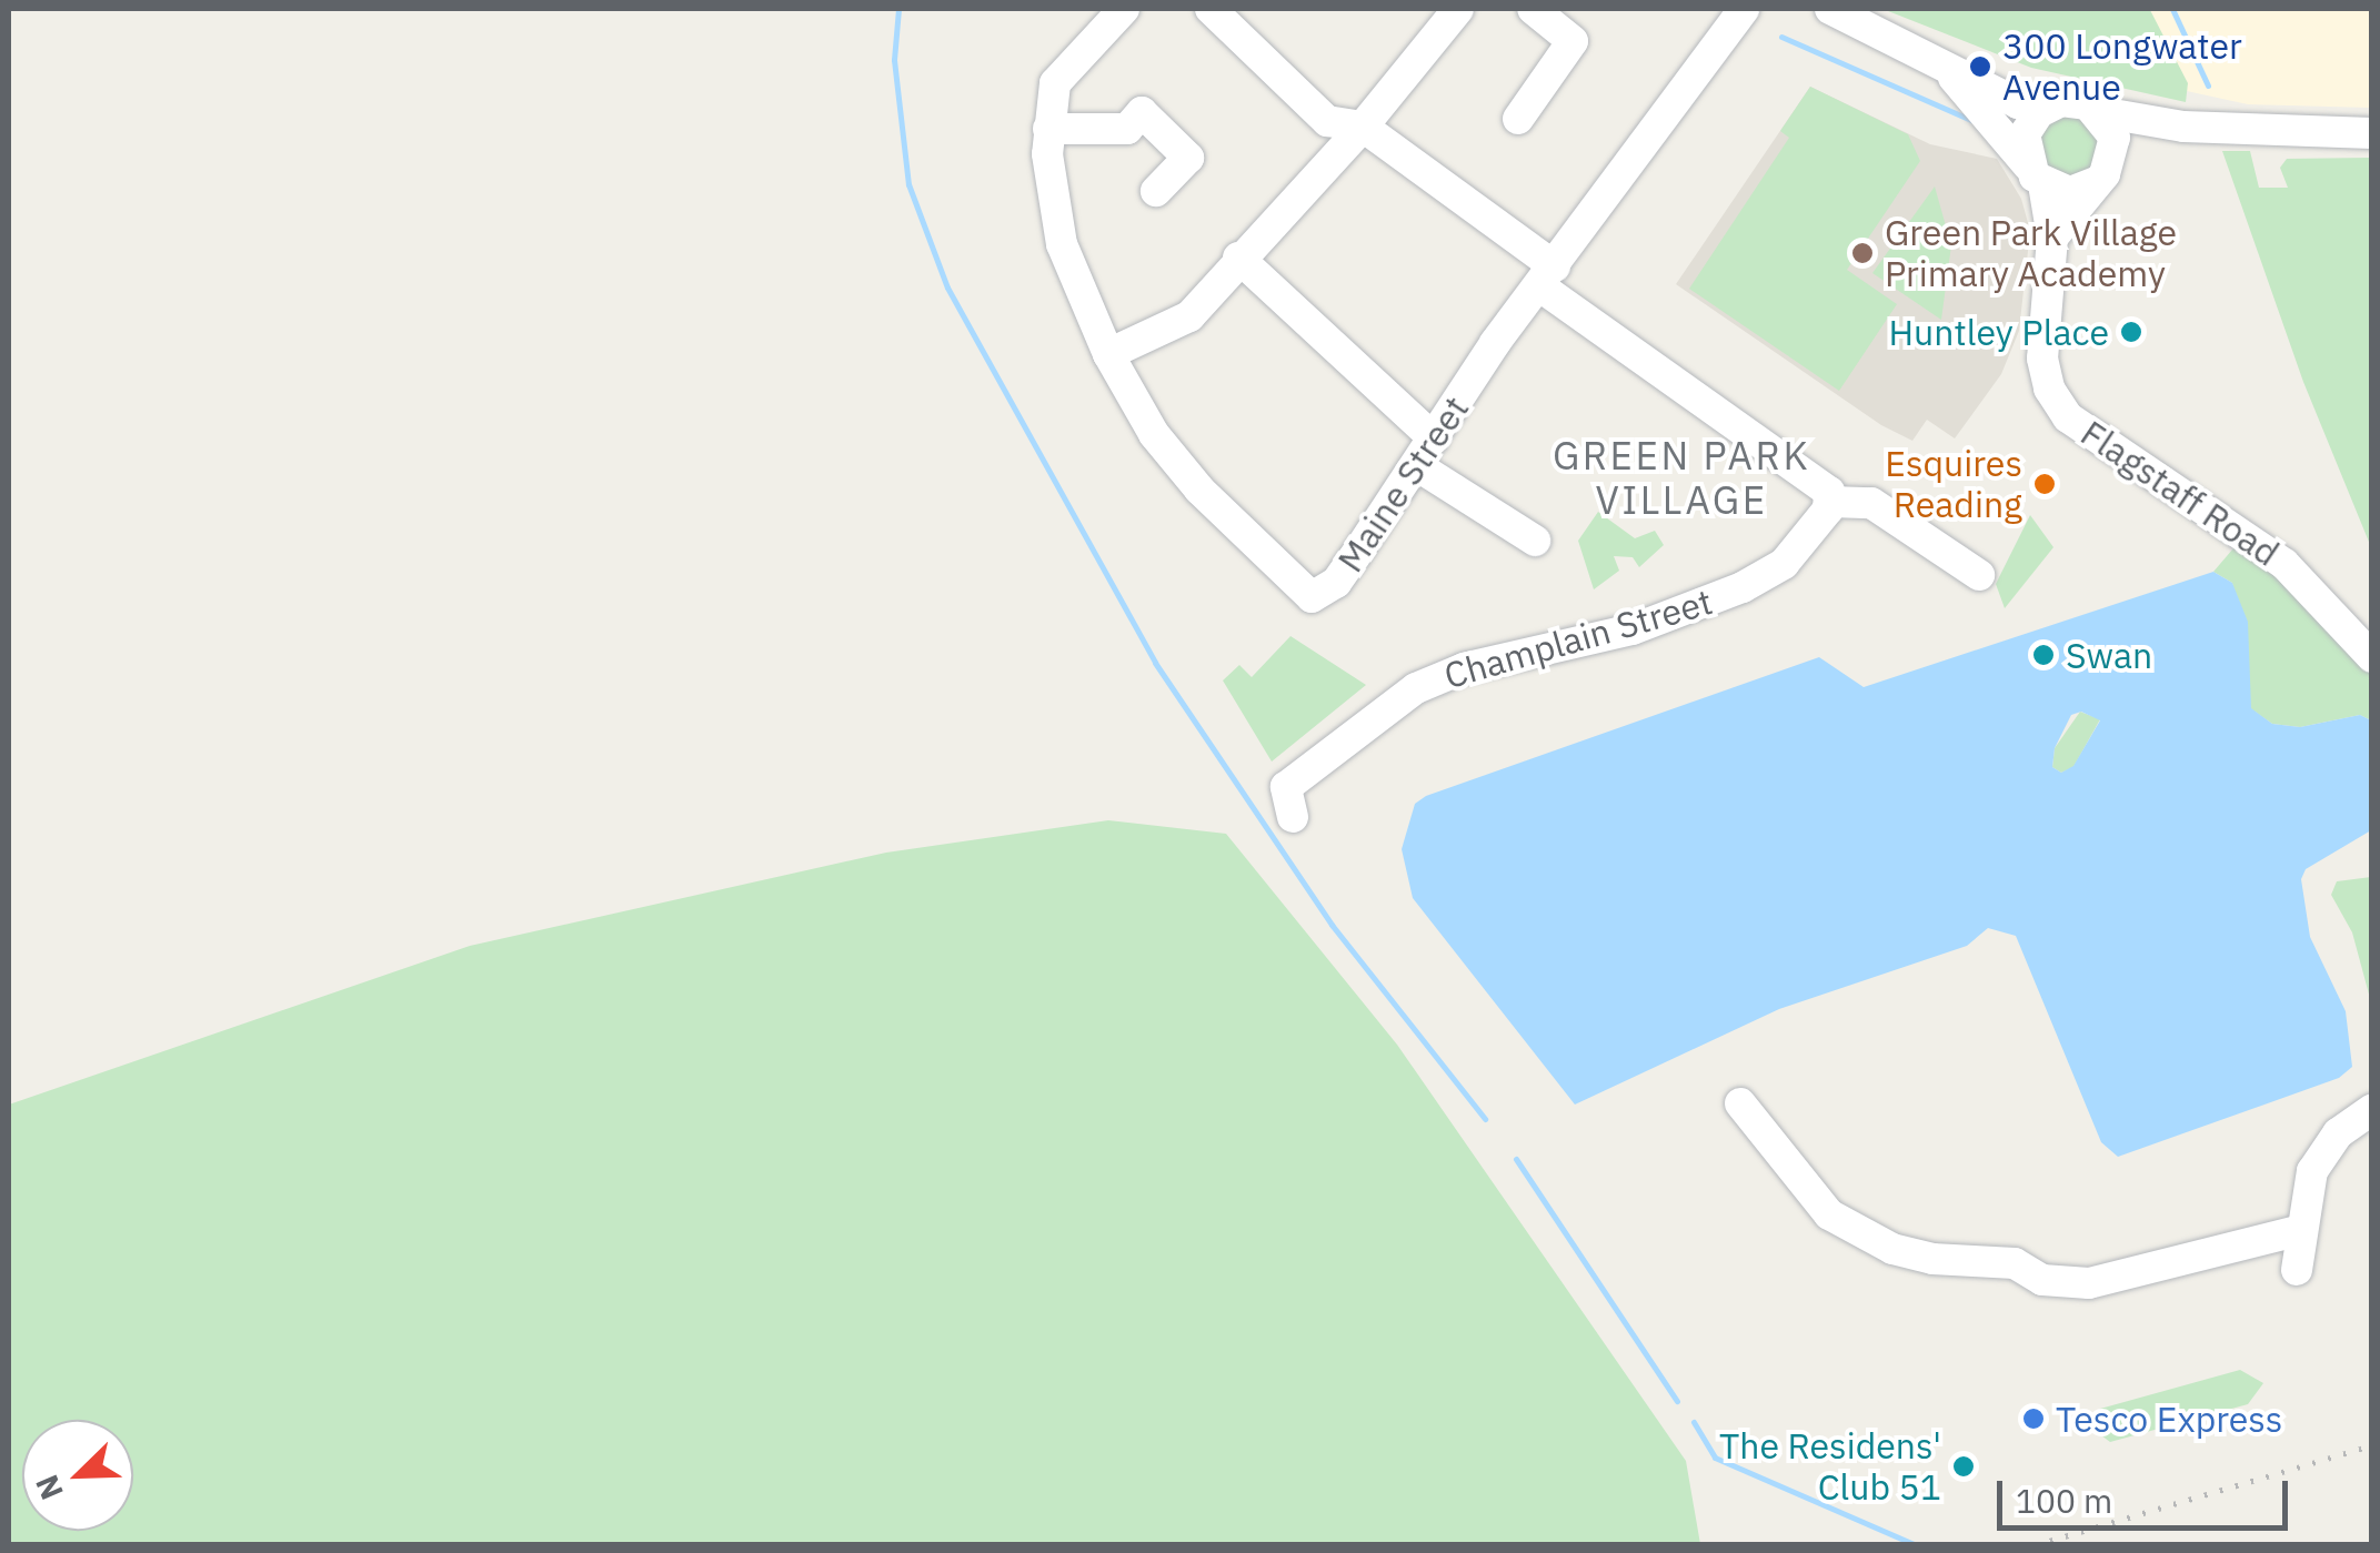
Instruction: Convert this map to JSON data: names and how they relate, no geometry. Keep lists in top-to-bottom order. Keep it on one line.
{"streets":{"street":["Maine Street","Flagstaff Road","Champlain Street"]},"districts":["GREEN PARK VILLAGE"],"places":["300 Longwater Avenue","Green Park Village Primary Academy","Huntley Place","Esquires Reading","Swan","Tesco Express","The Residens' Club 51"],"scale_bar":"100 m","north":"bottom left"}
